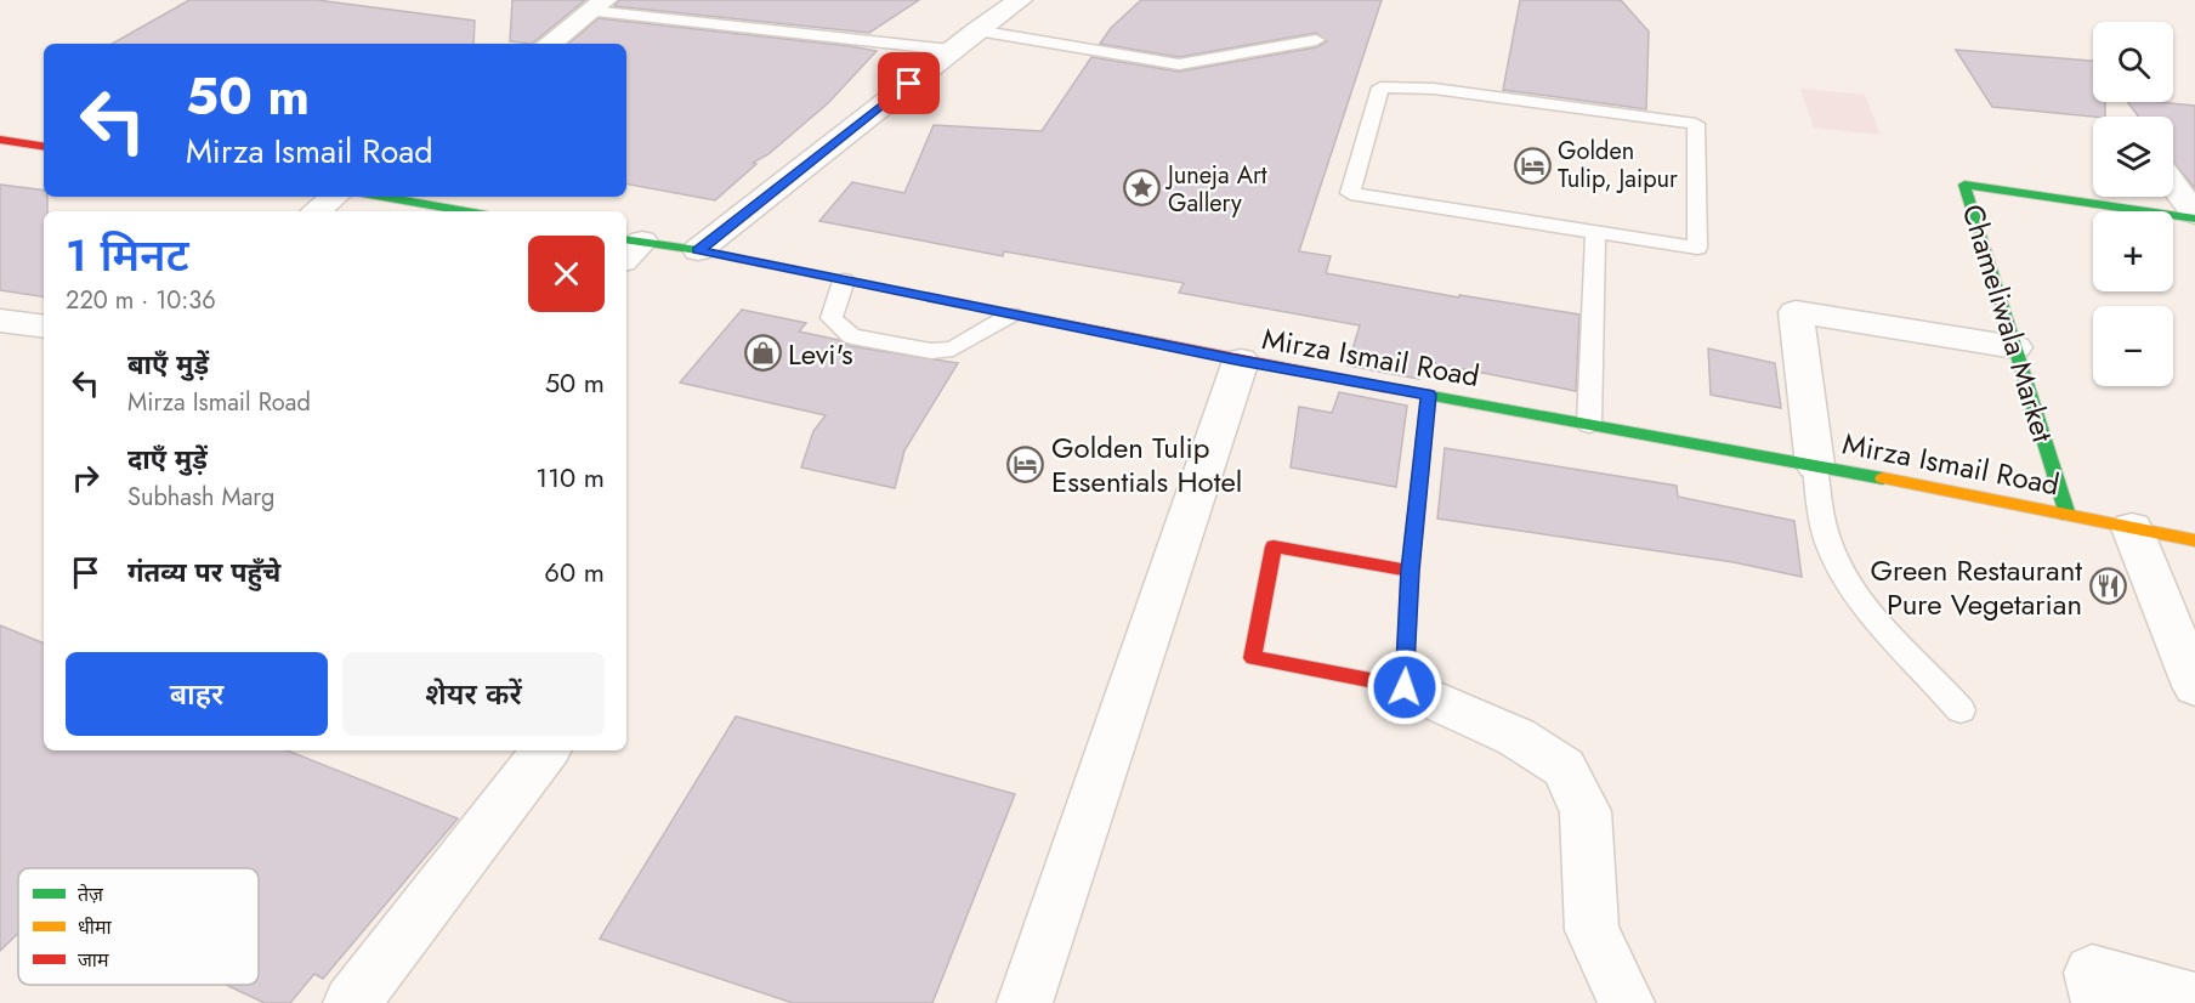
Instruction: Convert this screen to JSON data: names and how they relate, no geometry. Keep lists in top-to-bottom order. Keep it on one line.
{"streets":{"main road":["Chameliwala Market","Mirza Ismail Road"]},"crossings":[["Chameliwala Market","Mirza Ismail Road"]],"places":{"hotel":["Golden Tulip, Jaipur","Golden Tulip Essentials Hotel"],"place":["Juneja Art Gallery"],"shop":["Levi's"],"restaurant":["Green Restaurant Pure Vegetarian"]},"legend":["तेज़","धीमा","जाम"],"page":{"map_buttons":["+","−"],"turn":["50 m","Mirza Ismail Road"],"heading":["1 मिनट","220 m · 10:36"],"list":[{"name":"बाएँ मुड़ें","note":"Mirza Ismail Road","value":"50 m"},{"name":"दाएँ मुड़ें","note":"Subhash Marg","value":"110 m"},{"name":"गंतव्य पर पहुँचे","value":"60 m"}],"buttons":["बाहर","शेयर करें"]}}
